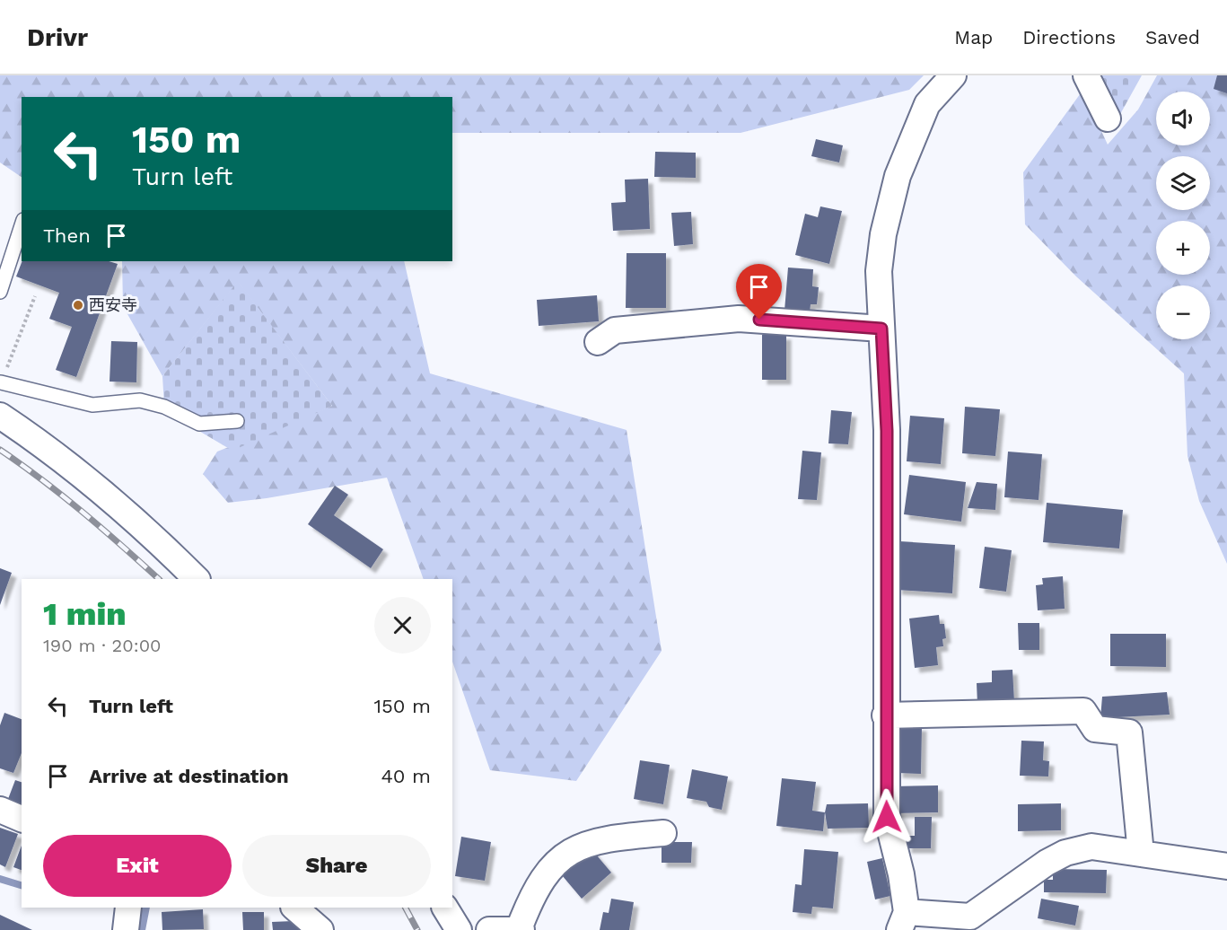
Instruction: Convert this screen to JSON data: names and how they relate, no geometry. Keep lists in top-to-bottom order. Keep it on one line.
{"places":["西安寺"],"page":{"header":"Drivr","nav":["Map","Directions","Saved"],"map_buttons":["+","−"],"turn":["150 m","Turn left"],"then":"Then","heading":["1 min","190 m · 20:00"],"list":[{"name":"Turn left","value":"150 m"},{"name":"Arrive at destination","value":"40 m"}],"buttons":["Exit","Share"]}}
